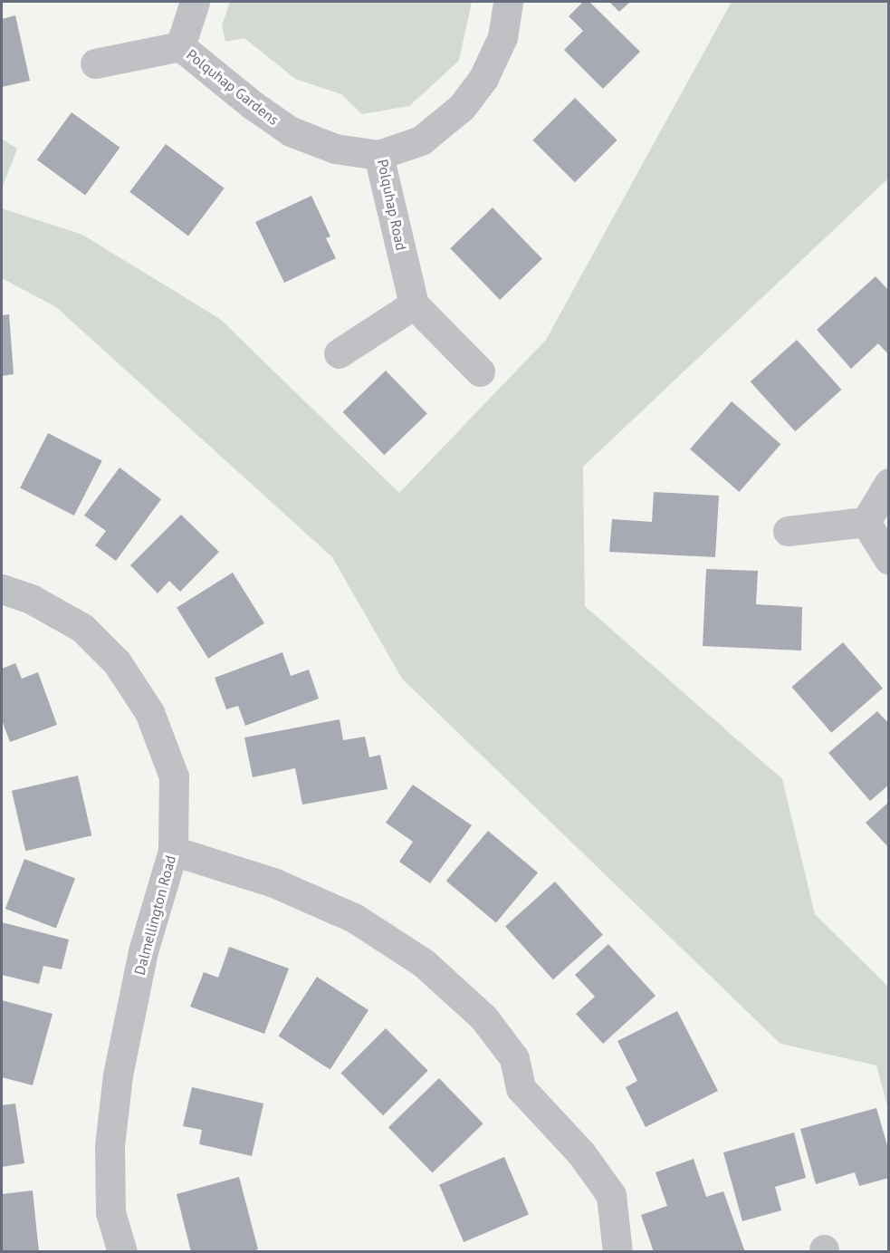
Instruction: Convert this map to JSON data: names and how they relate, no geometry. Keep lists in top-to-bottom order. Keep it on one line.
{"streets":{"street":["Polquhap Gardens","Polquhap Road","Dalmellington Road"]},"crossings":[["Polquhap Gardens","Polquhap Road"]]}
